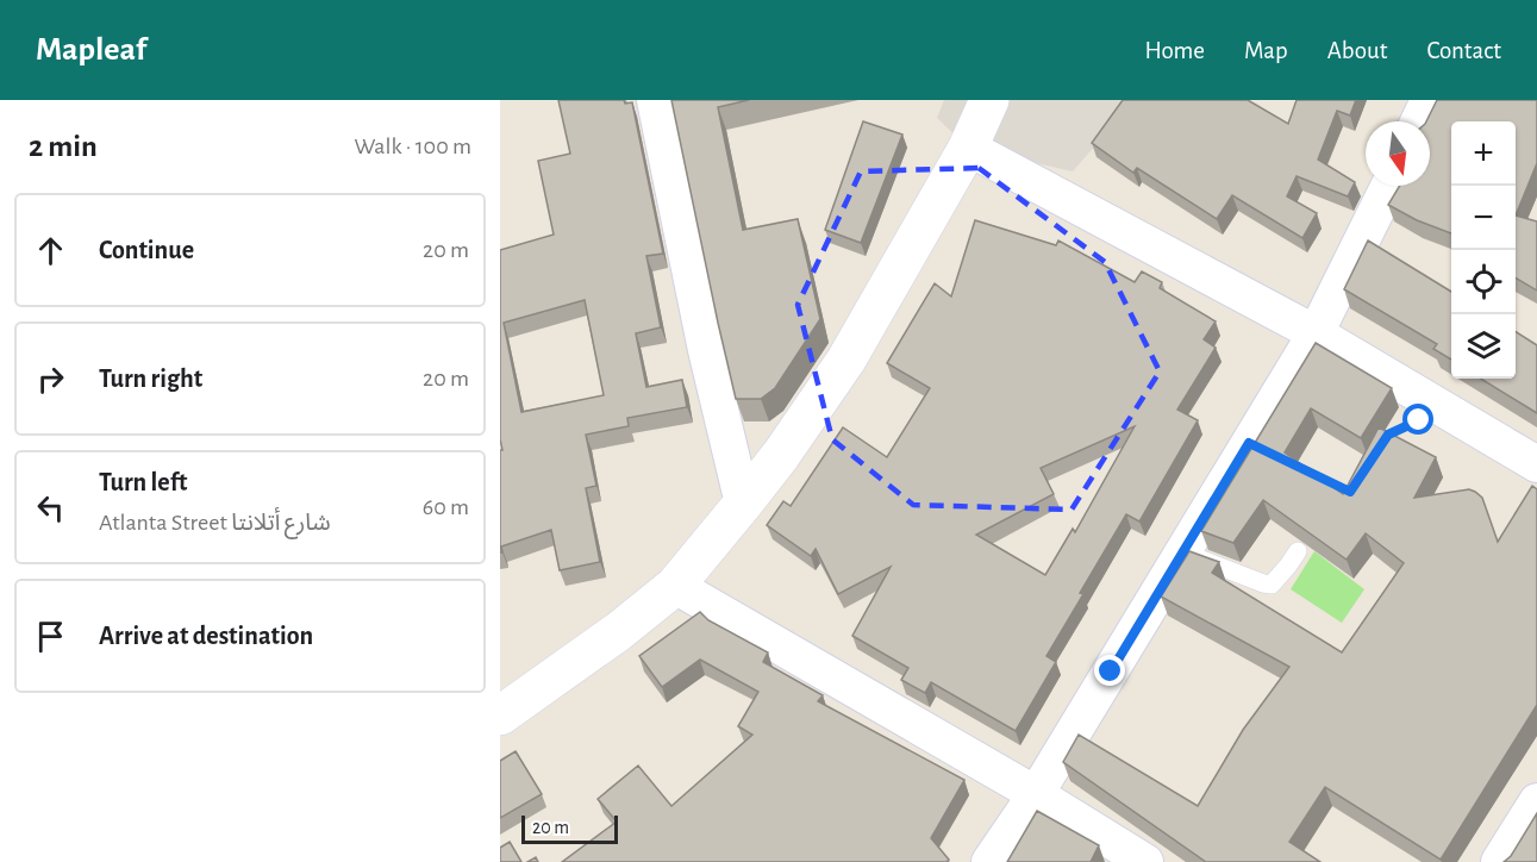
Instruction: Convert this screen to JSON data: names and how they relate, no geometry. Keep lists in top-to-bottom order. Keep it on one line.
{"scale_bar":"20 m","north":"bottom","page":{"header":"Mapleaf","nav":["Home","Map","About","Contact"],"heading":["2 min","Walk · 100 m"],"map_buttons":["+","−"],"list":[["Continue","20 m"],["Turn right","20 m"],["Turn left","Atlanta Street شارع أتلانتا","60 m"],"Arrive at destination"],"scale":"20 m"}}
